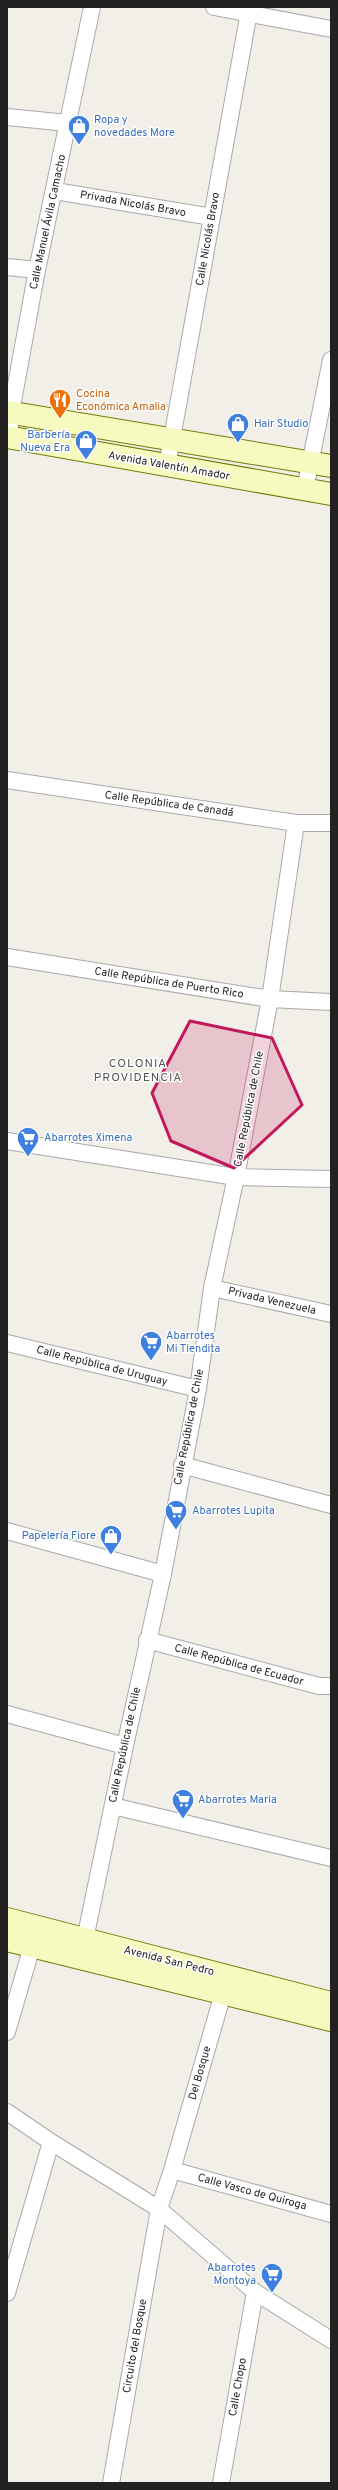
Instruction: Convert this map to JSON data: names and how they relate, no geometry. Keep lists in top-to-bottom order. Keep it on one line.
{"streets":{"main road":["Avenida Valentín Amador","Avenida San Pedro"],"street":["Privada Nicolás Bravo","Calle Manuel Ávila Camacho","Calle Nicolás Bravo","Calle República de Canadá","Calle República de Puerto Rico","Calle República de Chile","Privada Venezuela","Calle República de Uruguay","Calle República de Ecuador","Del Bosque","Calle Vasco de Quiroga","Circuito del Bosque","Calle Chopo"]},"crossings":[["Privada Nicolás Bravo","Calle Manuel Ávila Camacho"],["Privada Nicolás Bravo","Calle Nicolás Bravo"],["Calle Manuel Ávila Camacho","Avenida Valentín Amador"],["Calle Nicolás Bravo","Avenida Valentín Amador"],["Calle República de Canadá","Calle República de Chile"],["Calle República de Puerto Rico","Calle República de Chile"],["Calle República de Chile","Privada Venezuela"],["Calle República de Chile","Calle República de Uruguay"],["Calle República de Chile","Calle República de Ecuador"],["Calle República de Chile","Avenida San Pedro"],["Avenida San Pedro","Del Bosque"],["Del Bosque","Calle Vasco de Quiroga"],["Del Bosque","Circuito del Bosque"],["Calle Vasco de Quiroga","Circuito del Bosque"]],"districts":["COLONIA PROVIDENCIA"],"places":{"shop":["Ropa y novedades More","Hair Studio","Barbería Nueva Era","Papelería Fiore"],"restaurant":["Cocina Económica Amalia"],"supermarket":["Abarrotes Ximena","Abarrotes Mi Tiendita","Abarrotes Lupita","Abarrotes Maria","Abarrotes Montoya"]}}
